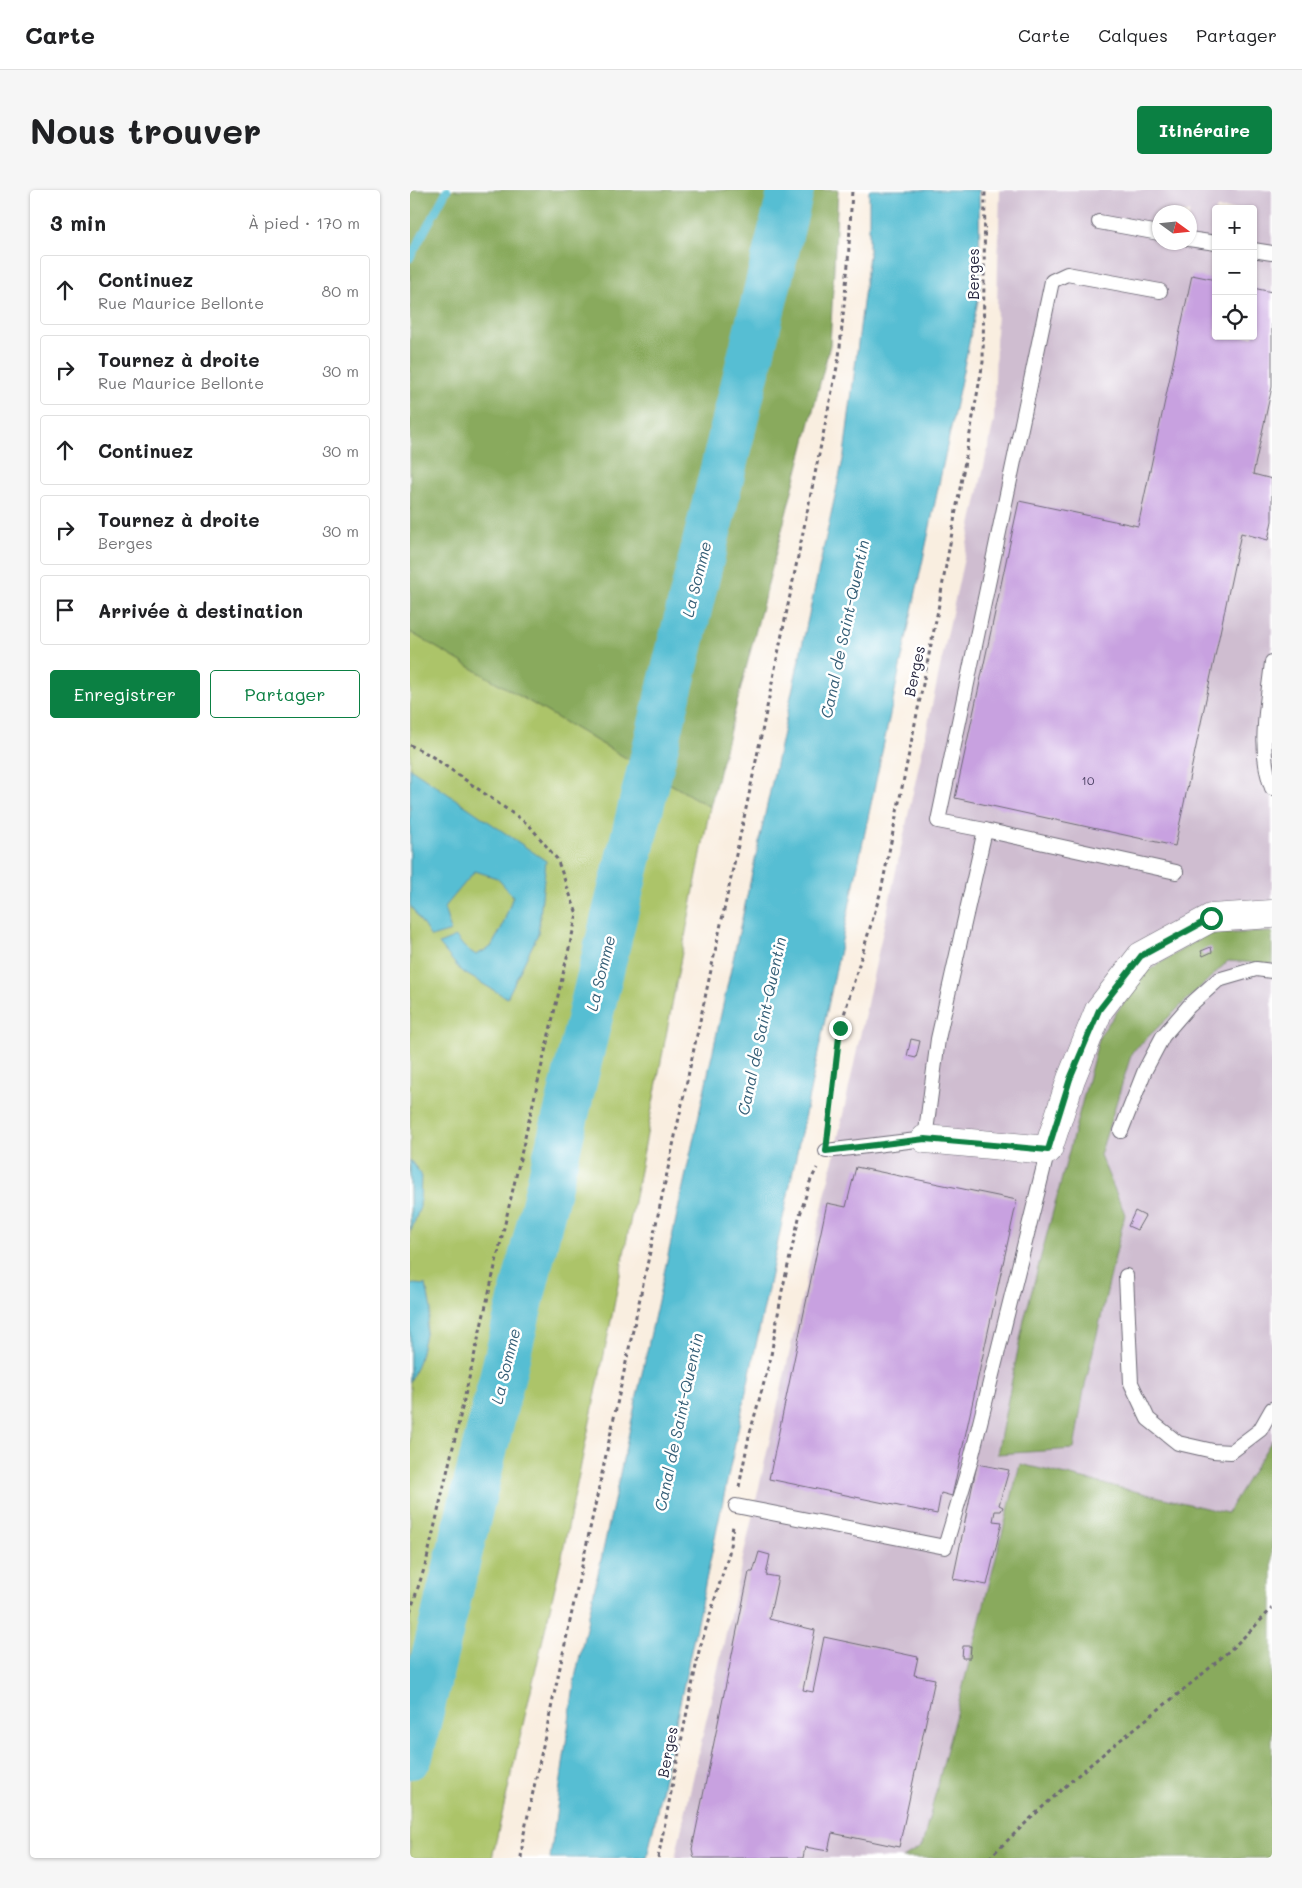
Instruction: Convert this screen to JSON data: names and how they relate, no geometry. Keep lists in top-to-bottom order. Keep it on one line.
{"streets":{"path":["Berges"]},"water":["La Somme","Canal de Saint-Quentin"],"house_numbers":["10"],"north":"right","page":{"header":"Carte","nav":["Carte","Calques","Partager"],"buttons":["Itinéraire",["Enregistrer","Partager"]],"title":"Nous trouver","heading":["3 min","À pied · 170 m"],"map_buttons":["+","−"],"list":[["Continuez","Rue Maurice Bellonte","80 m"],["Tournez à droite","Rue Maurice Bellonte","30 m"],["Continuez","30 m"],["Tournez à droite","Berges","30 m"],"Arrivée à destination"]}}
